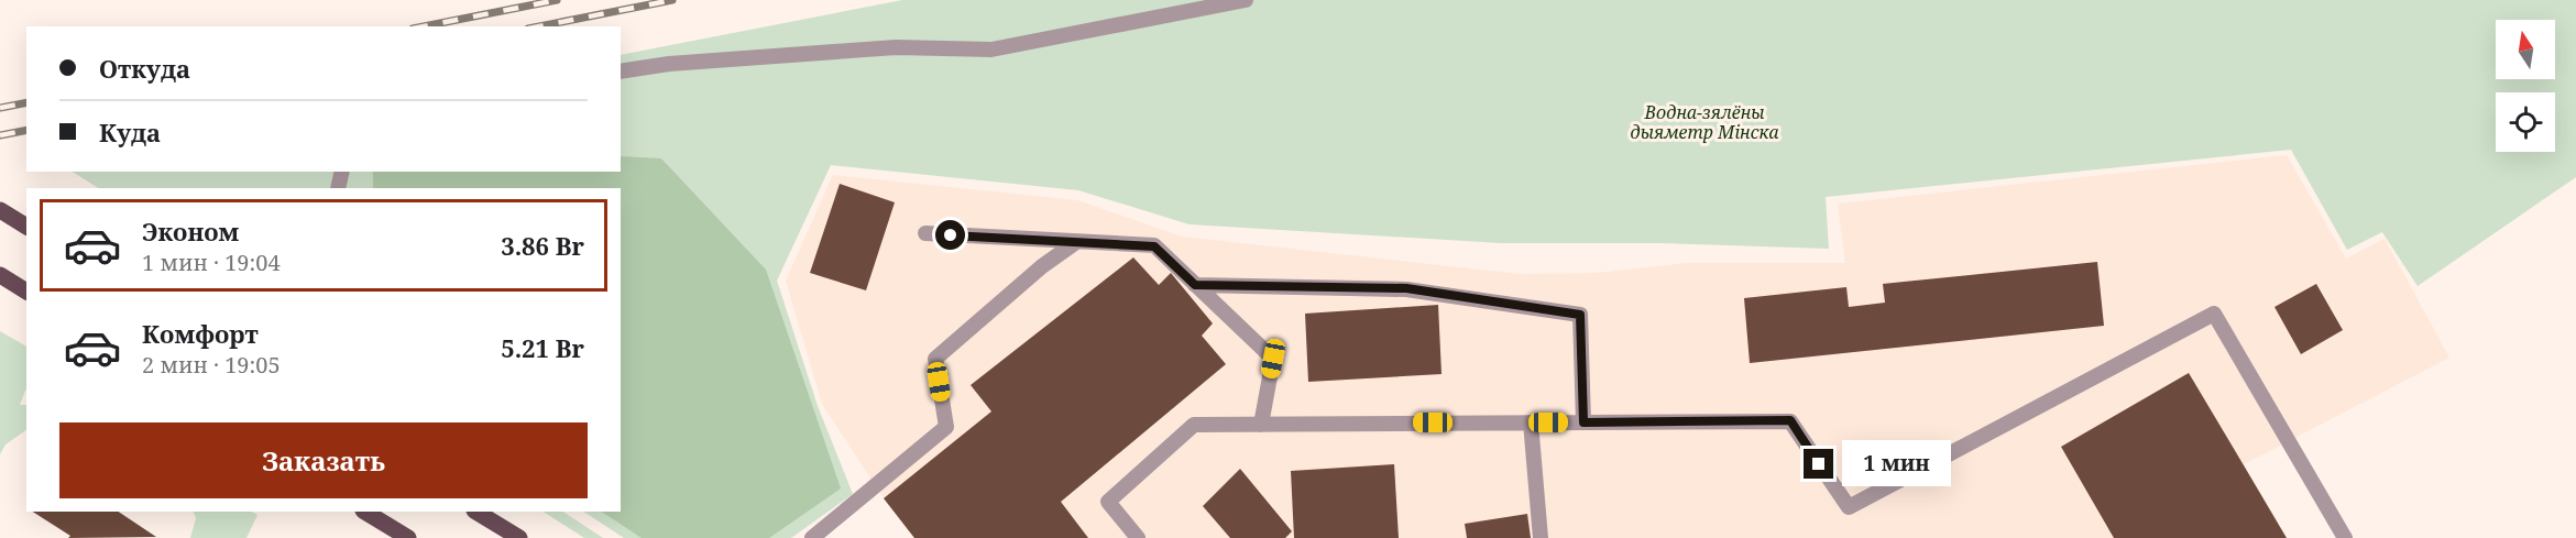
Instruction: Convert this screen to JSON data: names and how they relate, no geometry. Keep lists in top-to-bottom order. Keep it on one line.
{"parks":["Водна-зялёны дыяметр Мінска"],"north":"top","page":{"banner":["Откуда","Куда"],"list":[{"name":"Эконом","note":"1 мин · 19:04","value":"3.86 Br"},{"name":"Комфорт","note":"2 мин · 19:05","value":"5.21 Br"}],"buttons":"Заказать","bubble":"1 мин"}}
